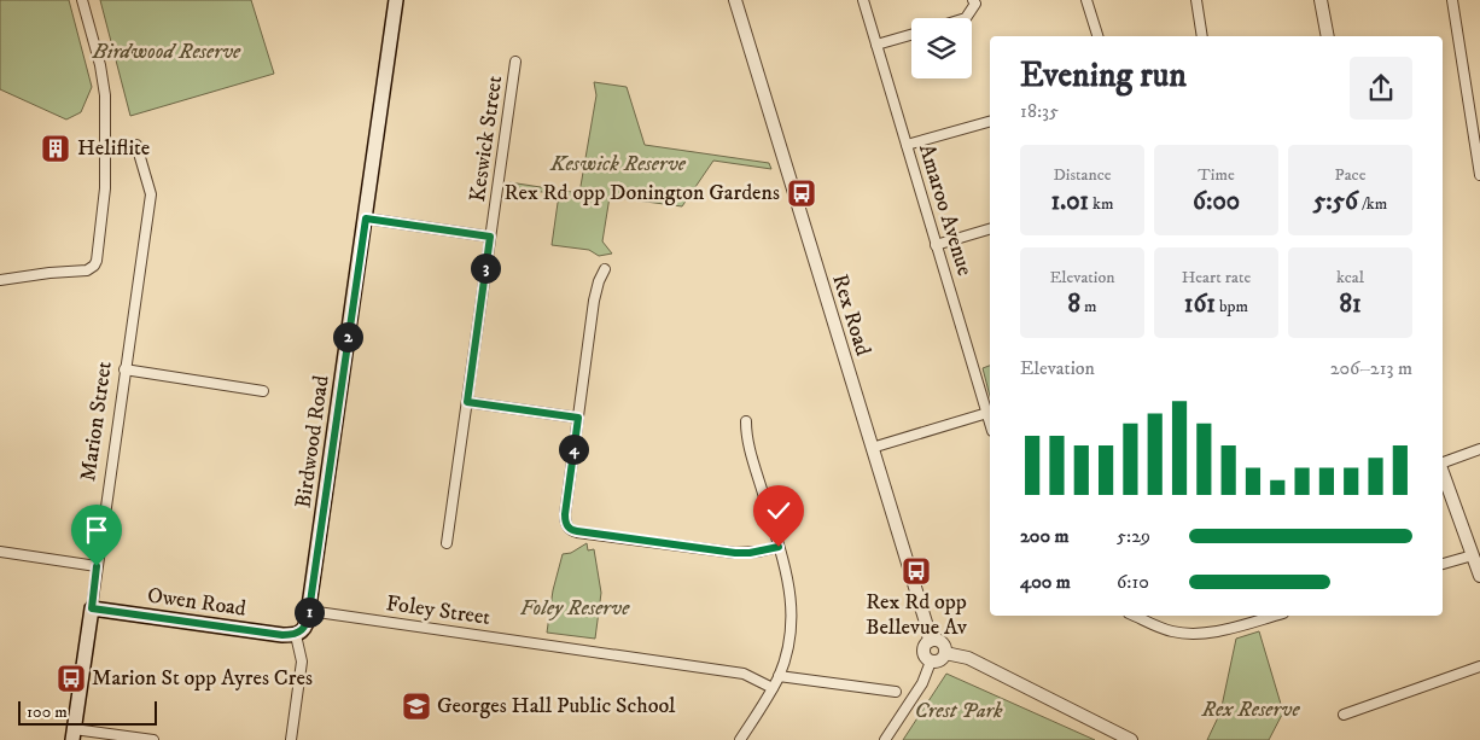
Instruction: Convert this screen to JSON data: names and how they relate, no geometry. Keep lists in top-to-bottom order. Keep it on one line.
{"streets":{"main road":["Marion Street","Birdwood Road","Owen Road"],"street":["Keswick Street","Amaroo Avenue","Rex Road","Foley Street"]},"crossings":[["Marion Street","Owen Road"],["Birdwood Road","Owen Road"],["Birdwood Road","Foley Street"]],"parks":["Birdwood Reserve","Keswick Reserve","Foley Reserve","Rex Reserve","Crest Park"],"places":{"building":["Heliflite"],"bus stop":["Rex Rd opp Donington Gardens","Rex Rd opp Bellevue Av","Marion St opp Ayres Cres"],"school or university":["Georges Hall Public School"]},"scale_bar":"100 m","page":{"heading":["Evening run","18:35"],"stats":[["Distance","1.01 km"],["Time","6:00"],["Pace","5:56 /km"],["Elevation","8 m"],["Heart rate","161 bpm"],["kcal","81"]],"pins":["3","2","4","1"],"chart":["Elevation","206–213 m"],"list":[{"name":"200 m","note":"5:29"},{"name":"400 m","note":"6:10"}],"scale":"100 m"}}
